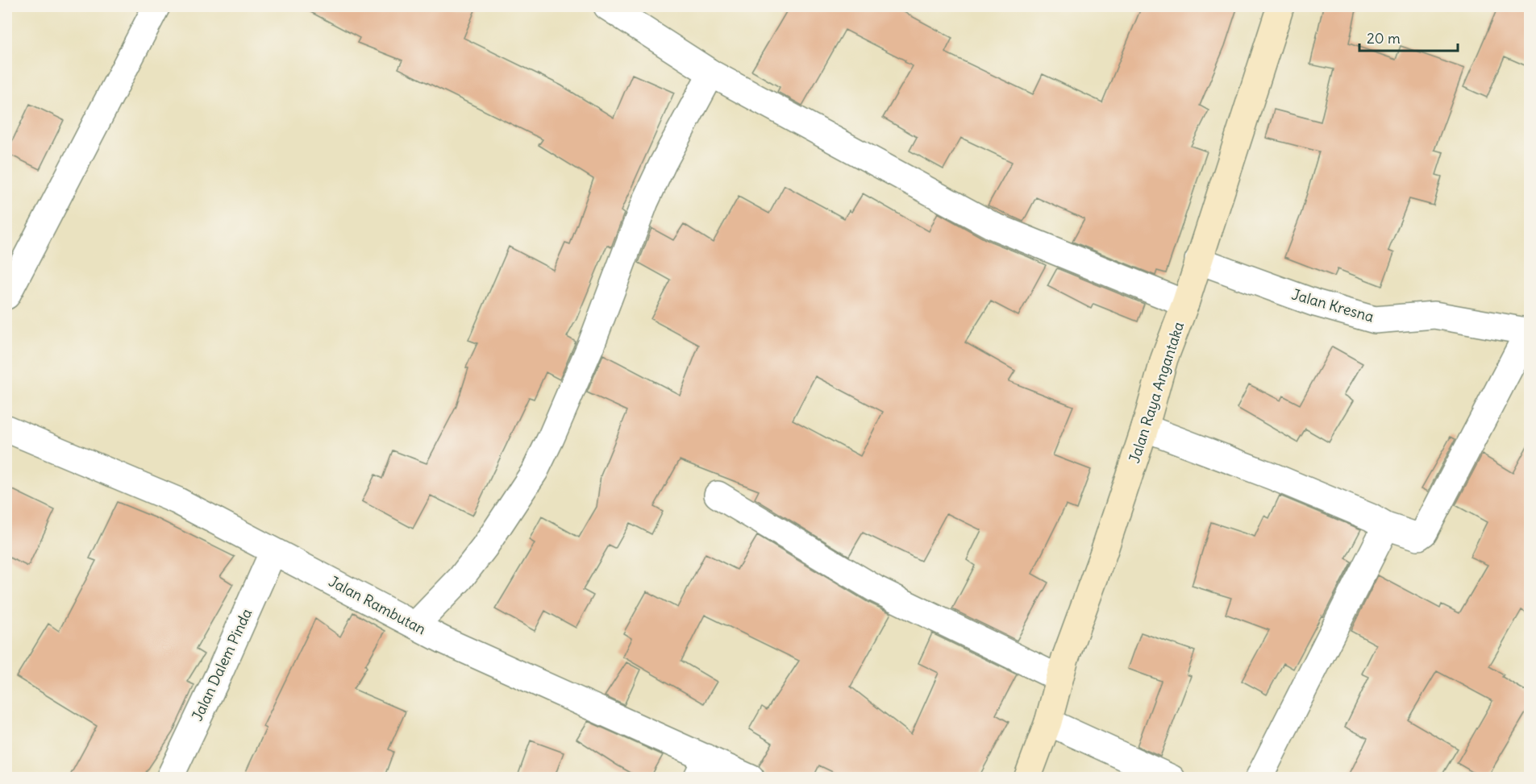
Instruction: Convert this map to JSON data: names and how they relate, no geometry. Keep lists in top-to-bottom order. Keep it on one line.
{"streets":{"main road":["Jalan Raya Angantaka"],"street":["Jalan Kresna","Jalan Rambutan","Jalan Dalem Pinda"]},"crossings":[["Jalan Kresna","Jalan Raya Angantaka"],["Jalan Rambutan","Jalan Dalem Pinda"]],"scale_bar":"20 m"}
